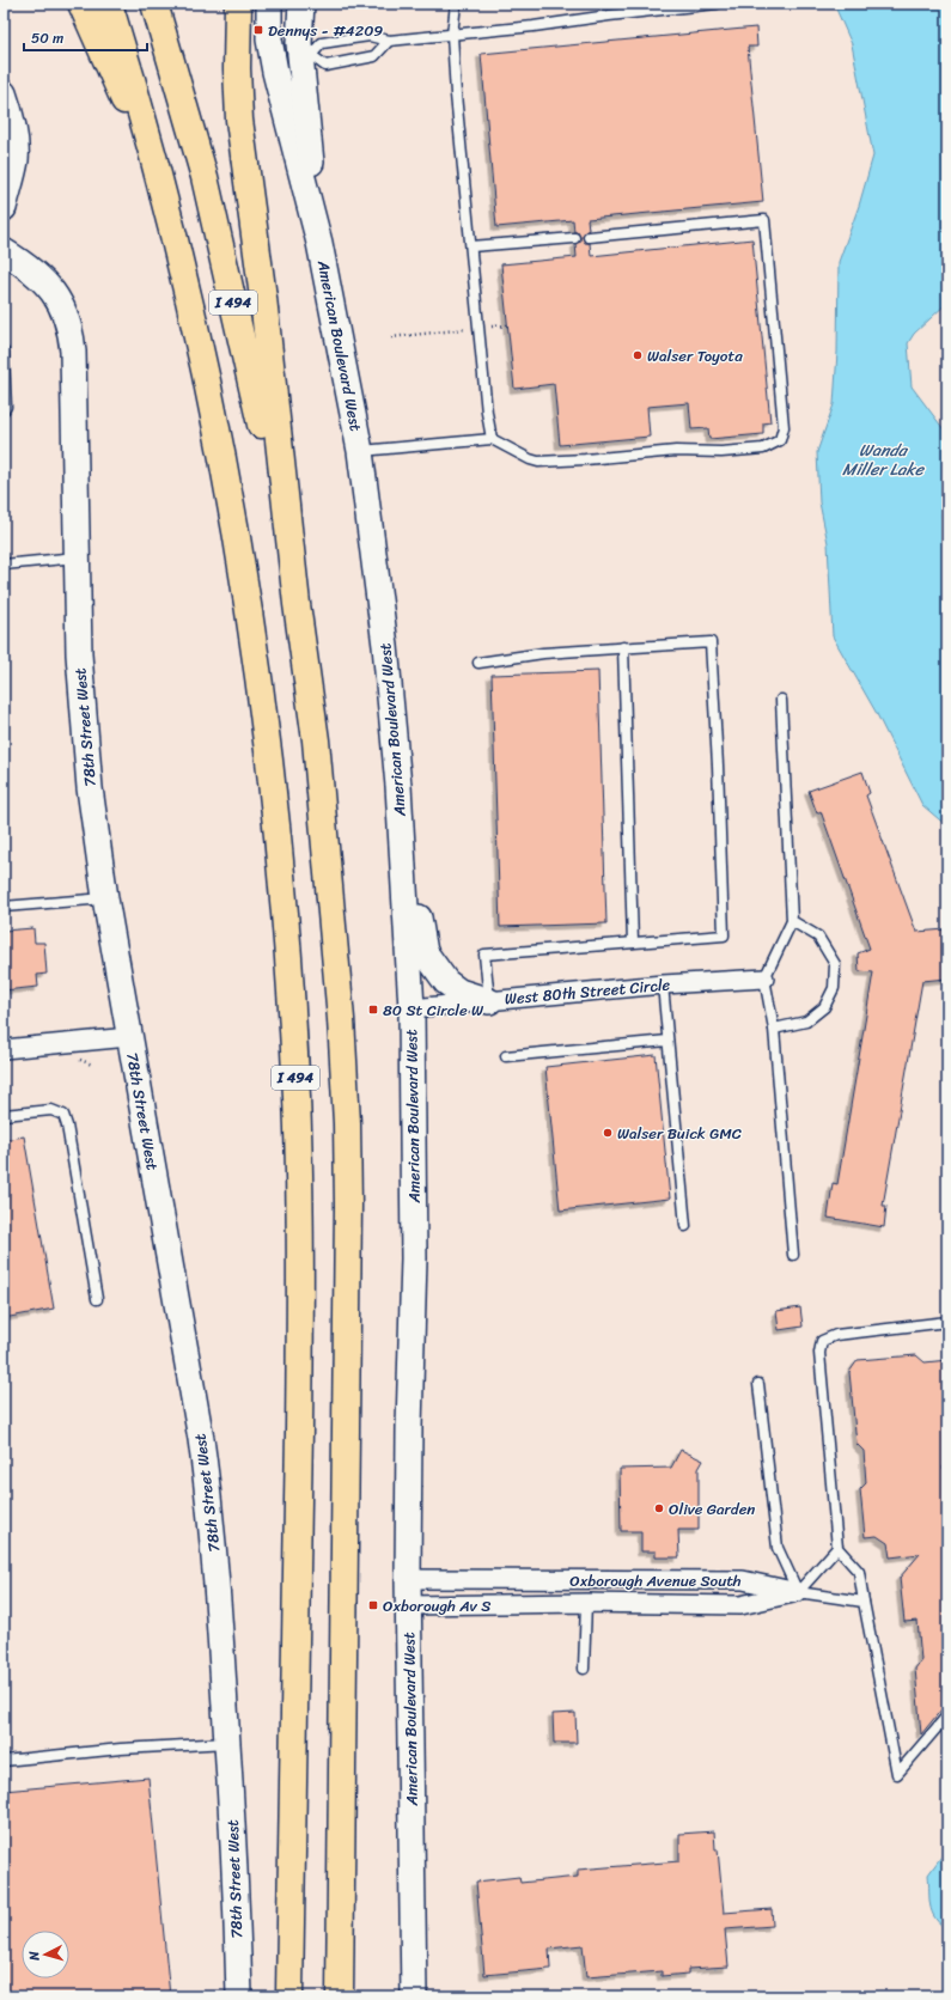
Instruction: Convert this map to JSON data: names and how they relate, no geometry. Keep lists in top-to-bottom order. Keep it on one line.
{"streets":{"highway":["I 494"],"street":["American Boulevard West","78th Street West","West 80th Street Circle","Oxborough Avenue South"]},"crossings":[["American Boulevard West","West 80th Street Circle"],["American Boulevard West","Oxborough Avenue South"]],"water":["Wanda Miller Lake"],"places":{"transit":["Dennys - #4209","80 St Circle W","Oxborough Av S"],"other":["Walser Toyota","Walser Buick GMC","Olive Garden"]},"scale_bar":"50 m","north":"left"}
